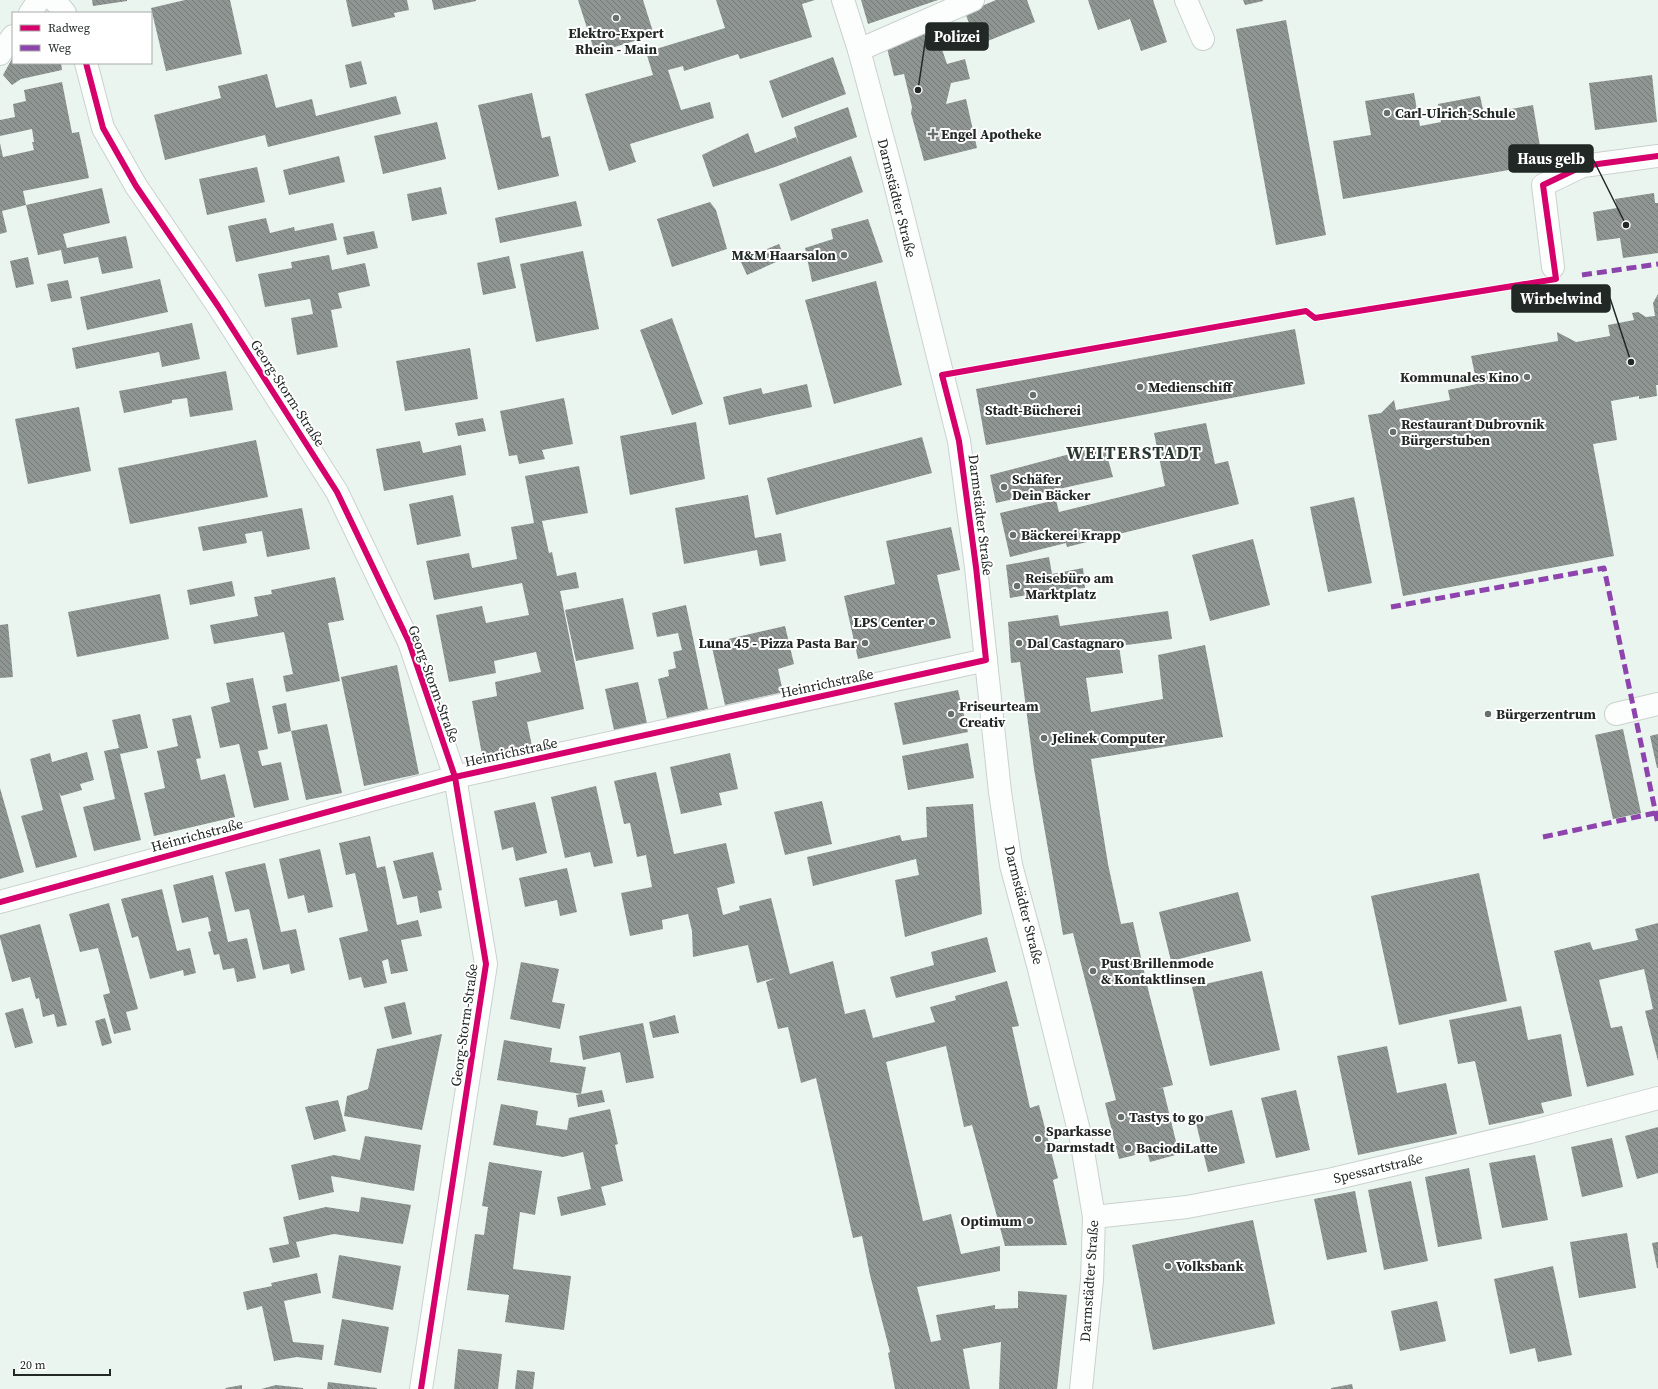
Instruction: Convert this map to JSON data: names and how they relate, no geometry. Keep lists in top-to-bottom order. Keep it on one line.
{"streets":{"street":["Darmstädter Straße","Georg-Storm-Straße","Heinrichstraße","Spessartstraße"]},"crossings":[["Darmstädter Straße","Heinrichstraße"],["Darmstädter Straße","Spessartstraße"],["Georg-Storm-Straße","Heinrichstraße"]],"districts":["WEITERSTADT"],"places":{"other":["Elektro-Expert Rhein - Main","Polizei","Carl-Ulrich-Schule","Haus gelb","M&M Haarsalon","Wirbelwind","Kommunales Kino","Medienschiff","Stadt-Bücherei","Restaurant Dubrovnik Bürgerstuben","Schäfer Dein Bäcker","Bäckerei Krapp","Reisebüro am Marktplatz","LPS Center","Luna 45 - Pizza Pasta Bar","Dal Castagnaro","Friseurteam Creativ","Bürgerzentrum","Jelinek Computer","Pust Brillenmode & Kontaktlinsen","Tastys to go","Sparkasse Darmstadt","BaciodiLatte","Optimum","Volksbank"],"health":["Engel Apotheke"]},"legend":["Radweg","Weg"],"scale_bar":"20 m"}
